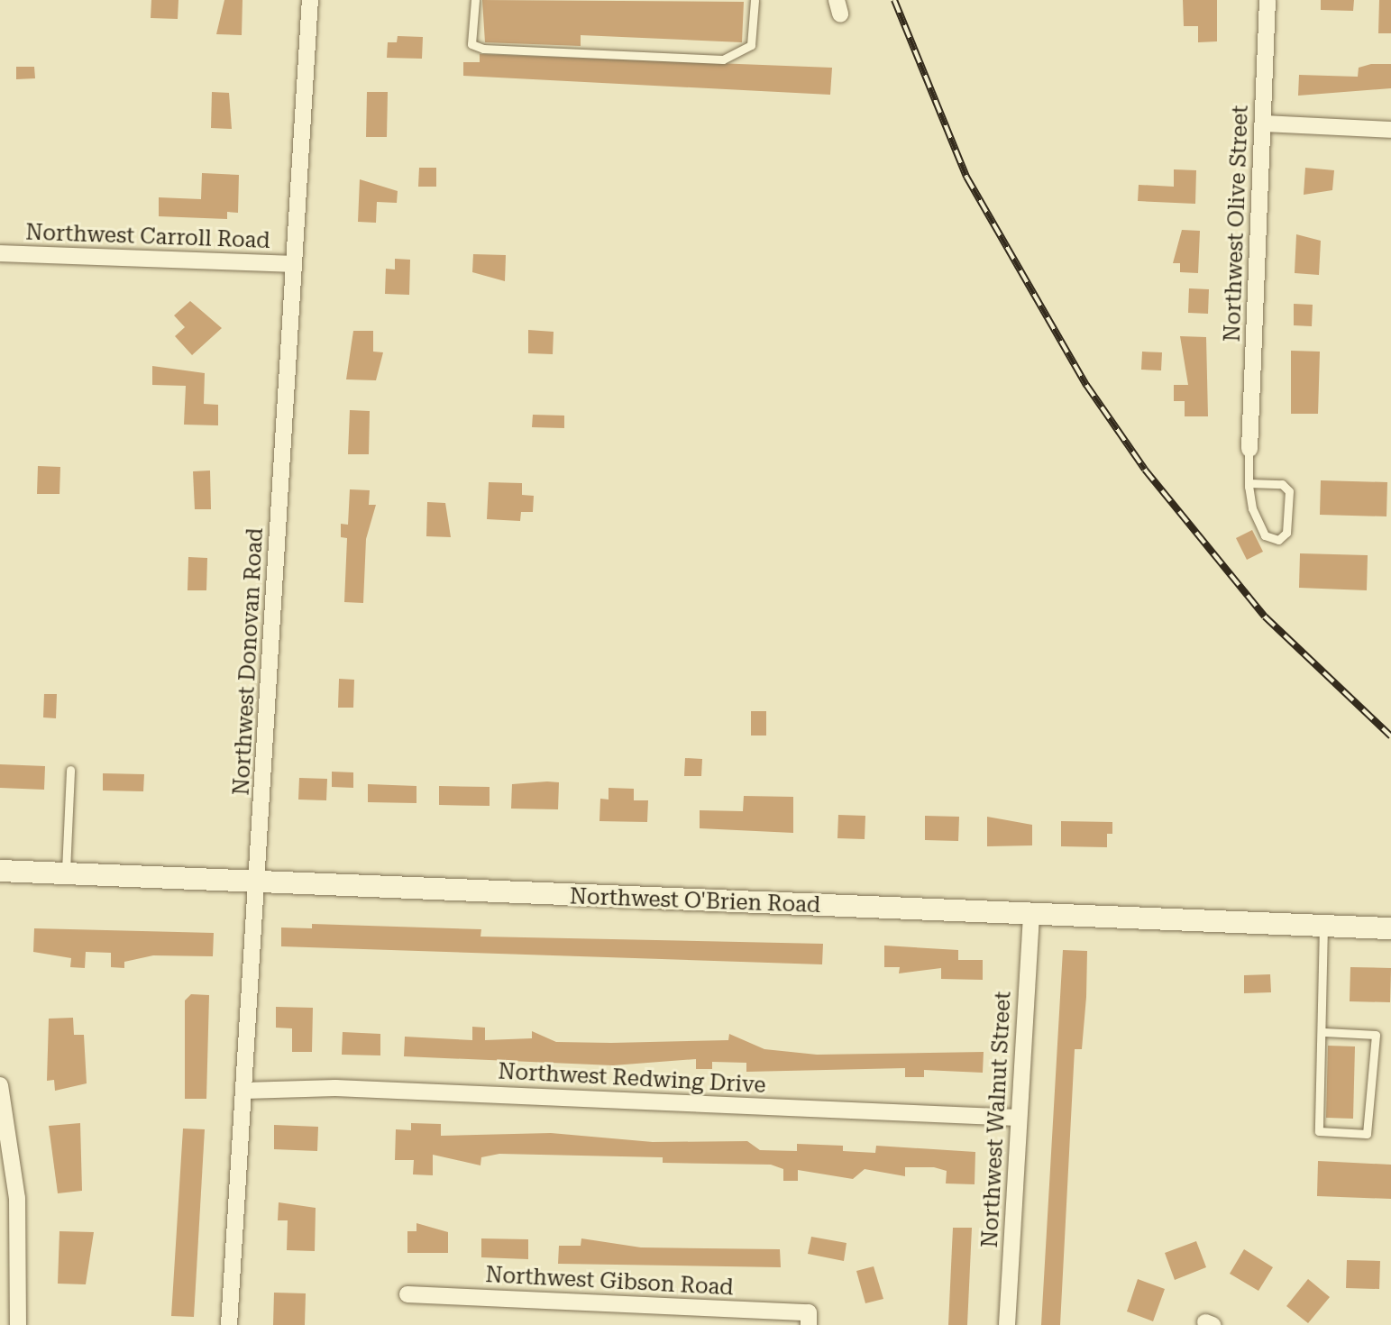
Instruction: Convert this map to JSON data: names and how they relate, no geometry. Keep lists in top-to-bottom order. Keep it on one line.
{"streets":{"street":["Northwest Olive Street","Northwest Carroll Road","Northwest Donovan Road","Northwest O'Brien Road","Northwest Redwing Drive","Northwest Walnut Street","Northwest Gibson Road"]},"crossings":[["Northwest Carroll Road","Northwest Donovan Road"],["Northwest Donovan Road","Northwest O'Brien Road"],["Northwest Donovan Road","Northwest Redwing Drive"],["Northwest O'Brien Road","Northwest Walnut Street"],["Northwest Redwing Drive","Northwest Walnut Street"]]}
